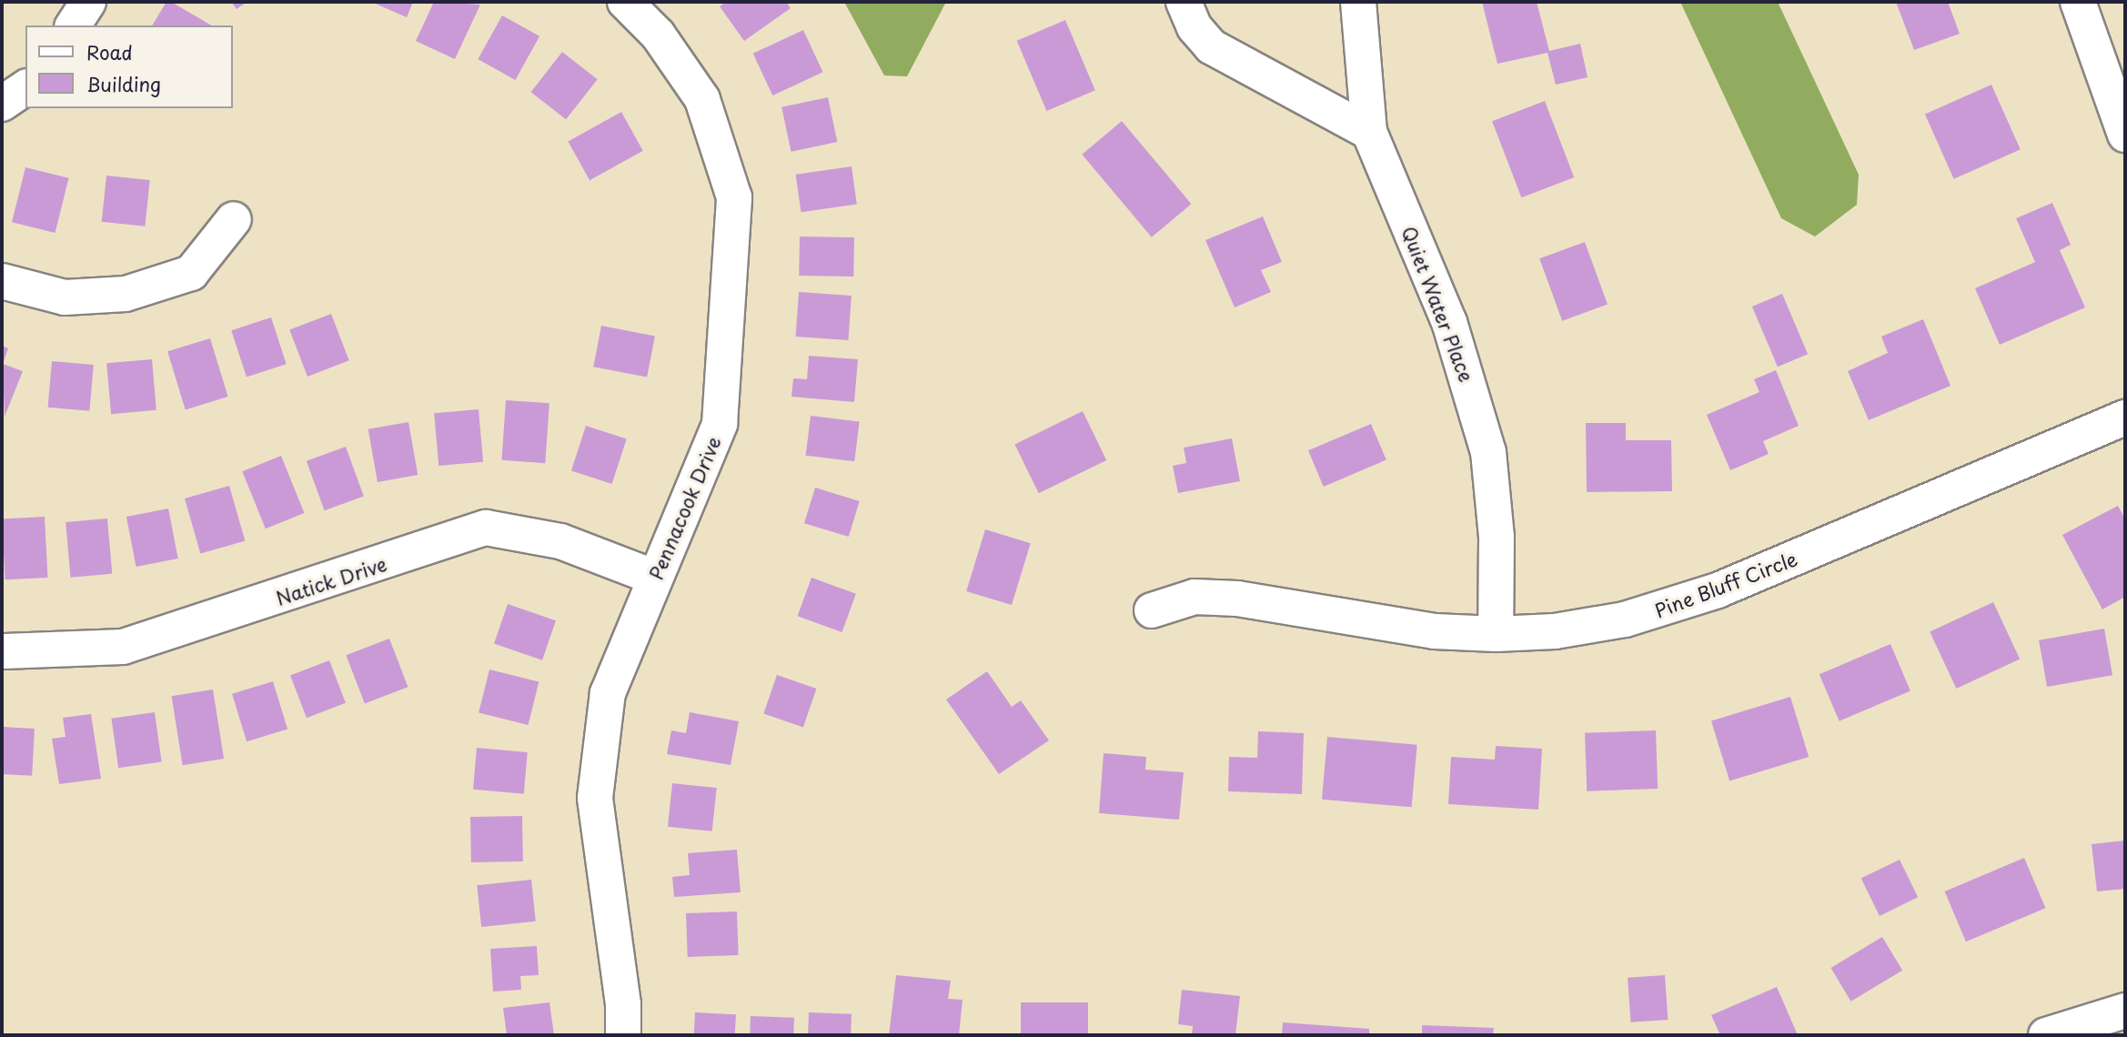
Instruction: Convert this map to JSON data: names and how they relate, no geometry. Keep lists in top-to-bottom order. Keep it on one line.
{"streets":{"street":["Quiet Water Place","Pennacook Drive","Natick Drive","Pine Bluff Circle"]},"crossings":[["Quiet Water Place","Pine Bluff Circle"],["Pennacook Drive","Natick Drive"]],"legend":["Road","Building"]}
